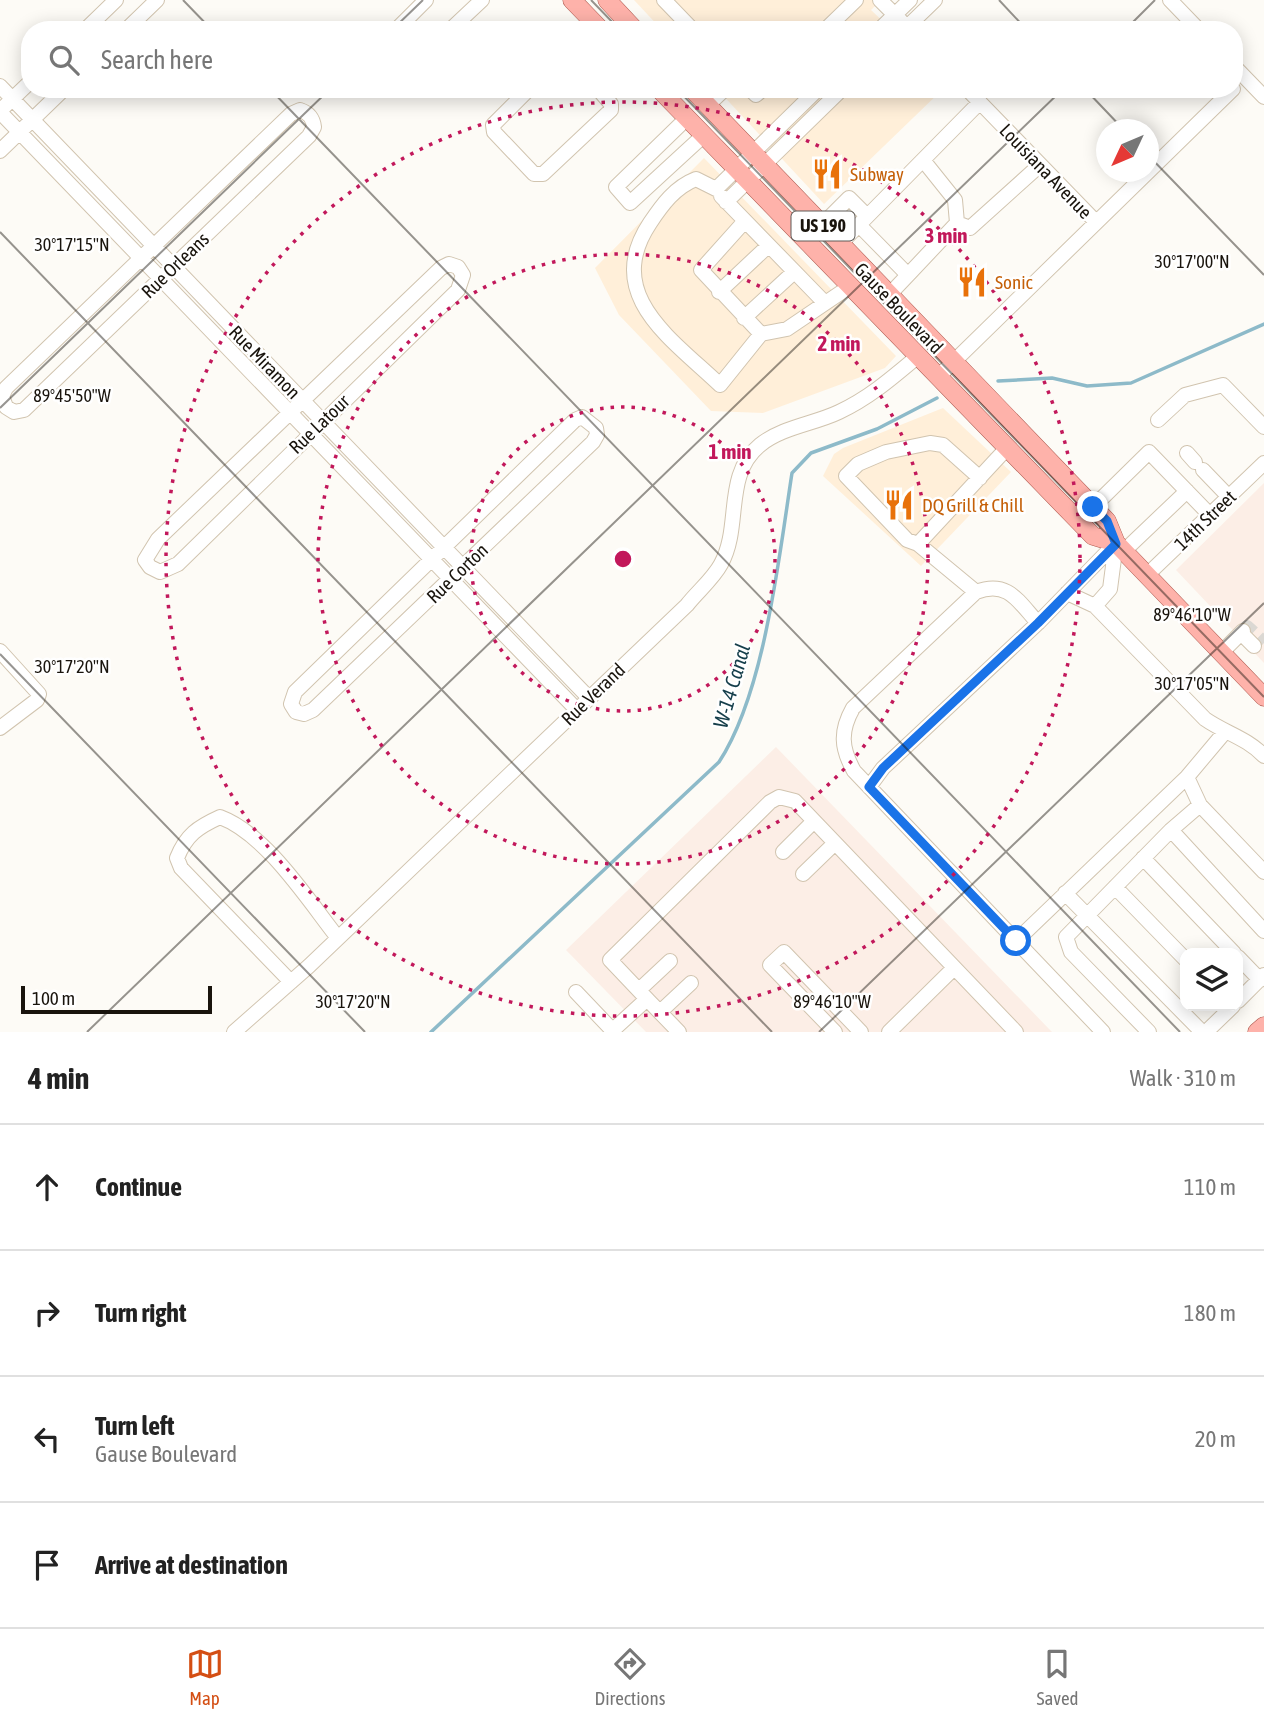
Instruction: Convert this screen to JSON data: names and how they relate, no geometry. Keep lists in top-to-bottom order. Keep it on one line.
{"streets":{"main road":["US 190","Gause Boulevard"],"street":["Louisiana Avenue","Rue Orleans","Rue Miramon","Rue Latour","14th Street","Rue Corton","Rue Verand"]},"crossings":[["Rue Orleans","Rue Miramon"],["Gause Boulevard","14th Street"],["Gause Boulevard","Rue Verand"],["Rue Miramon","Rue Latour"],["Rue Miramon","Rue Corton"],["Rue Miramon","Rue Verand"]],"water":["W-14 Canal"],"places":{"restaurant":["Subway","Sonic","DQ Grill & Chill"]},"scale_bar":"100 m","north":"bottom left","page":{"search":"Search here","scale":"100 m","heading":["4 min","Walk · 310 m"],"list":[["Continue","110 m"],["Turn right","180 m"],["Turn left","Gause Boulevard","20 m"],"Arrive at destination"],"nav":["Map","Directions","Saved"]},"coordinates":["30°17'15\"N","30°17'00\"N","89°45'50\"W","89°46'10\"W","30°17'20\"N","30°17'05\"N"],"rings":["3 min","2 min","1 min"]}
